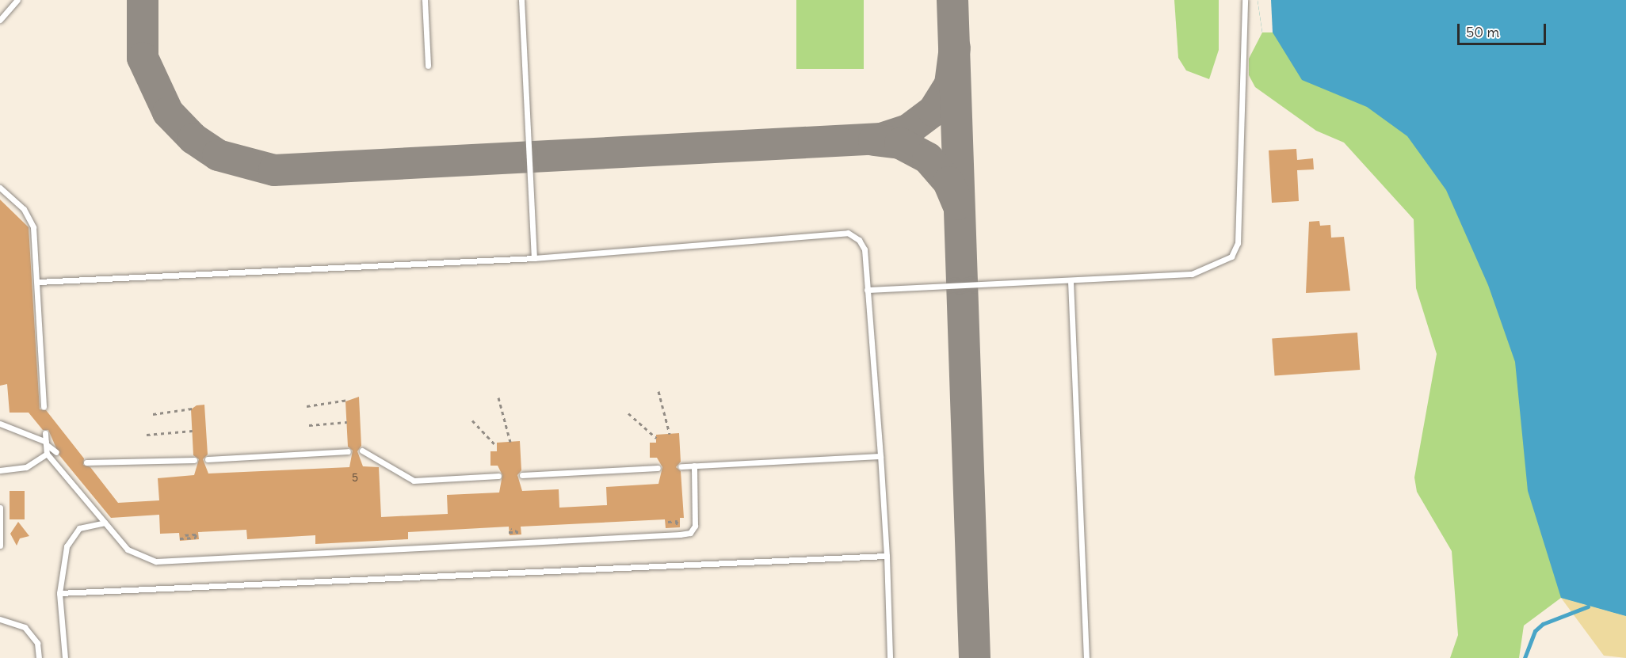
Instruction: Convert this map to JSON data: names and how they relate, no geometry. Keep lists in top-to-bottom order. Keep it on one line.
{"house_numbers":["5"],"scale_bar":"50 m"}
